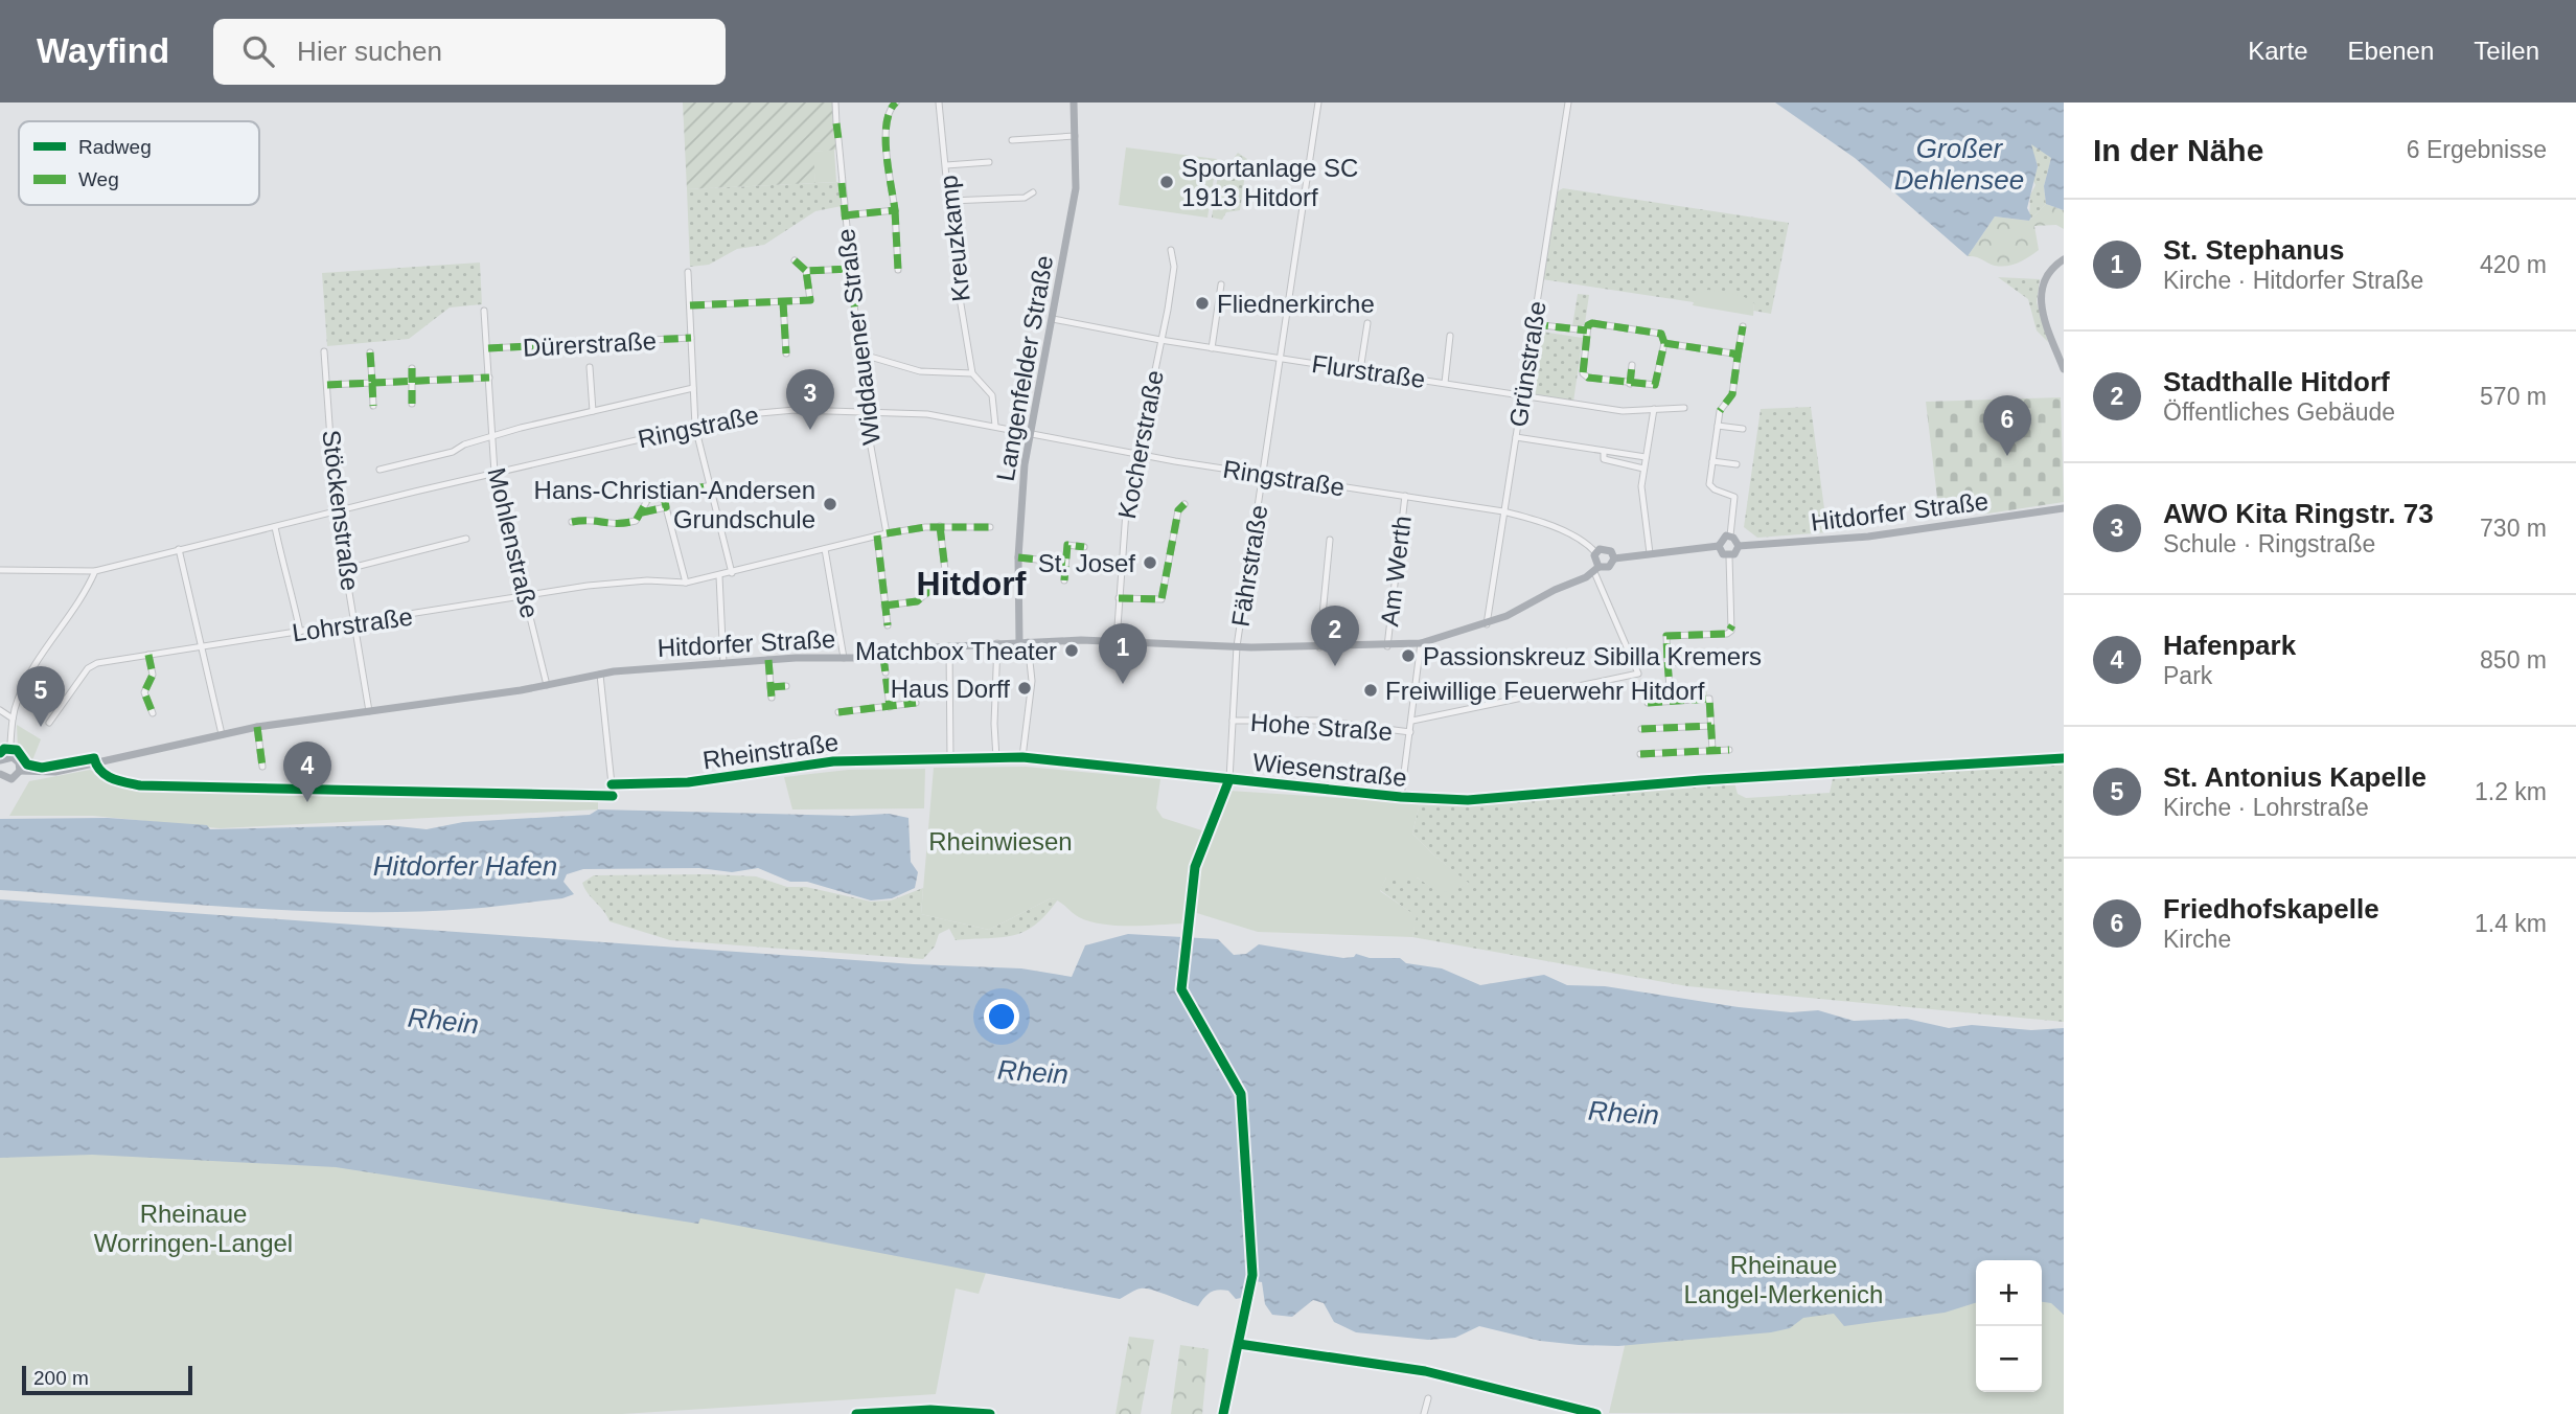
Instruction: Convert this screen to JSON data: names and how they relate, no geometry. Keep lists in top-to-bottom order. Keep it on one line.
{"streets":{"street":["Kreuzkamp","Widdauener Straße","Dürerstraße","Grünstraße","Langenfelder Straße","Flurstraße","Ringstraße","Kocherstraße","Stöckenstraße","Hitdorfer Straße","Mohlenstraße","Fährstraße","Am Werth","Lohrstraße","Hohe Straße","Rheinstraße","Wiesenstraße"]},"crossings":[["Widdauener Straße","Ringstraße"],["Widdauener Straße","Lohrstraße"],["Dürerstraße","Mohlenstraße"],["Grünstraße","Flurstraße"],["Grünstraße","Ringstraße"],["Grünstraße","Hitdorfer Straße"],["Langenfelder Straße","Flurstraße"],["Langenfelder Straße","Ringstraße"],["Langenfelder Straße","Hitdorfer Straße"],["Langenfelder Straße","Rheinstraße"],["Langenfelder Straße","Wiesenstraße"],["Flurstraße","Kocherstraße"],["Flurstraße","Fährstraße"],["Ringstraße","Kocherstraße"],["Ringstraße","Stöckenstraße"],["Ringstraße","Mohlenstraße"],["Ringstraße","Fährstraße"],["Ringstraße","Am Werth"],["Kocherstraße","Hitdorfer Straße"],["Stöckenstraße","Hitdorfer Straße"],["Stöckenstraße","Lohrstraße"],["Hitdorfer Straße","Mohlenstraße"],["Hitdorfer Straße","Fährstraße"],["Hitdorfer Straße","Am Werth"],["Hitdorfer Straße","Rheinstraße"],["Mohlenstraße","Lohrstraße"],["Fährstraße","Hohe Straße"],["Fährstraße","Wiesenstraße"],["Am Werth","Hohe Straße"],["Am Werth","Wiesenstraße"],["Rheinstraße","Wiesenstraße"]],"districts":["Hitdorf"],"water":["Großer Dehlensee","Hitdorfer Hafen","Rhein"],"parks":["Rheinwiesen","Rheinaue Worringen-Langel","Rheinaue Langel-Merkenich"],"places":["Sportanlage SC 1913 Hitdorf","Fliednerkirche","Hans-Christian-Andersen Grundschule","St. Josef","Matchbox Theater","Passionskreuz Sibilla Kremers","Haus Dorff","Freiwillige Feuerwehr Hitdorf"],"legend":["Radweg","Weg"],"scale_bar":"200 m","page":{"header":"Wayfind","search":"Hier suchen","nav":["Karte","Ebenen","Teilen"],"heading":["In der Nähe","6 Ergebnisse"],"list":[{"mark":"1","name":"St. Stephanus","note":"Kirche · Hitdorfer Straße","value":"420 m"},{"mark":"2","name":"Stadthalle Hitdorf","note":"Öffentliches Gebäude","value":"570 m"},{"mark":"3","name":"AWO Kita Ringstr. 73","note":"Schule · Ringstraße","value":"730 m"},{"mark":"4","name":"Hafenpark","note":"Park","value":"850 m"},{"mark":"5","name":"St. Antonius Kapelle","note":"Kirche · Lohrstraße","value":"1.2 km"},{"mark":"6","name":"Friedhofskapelle","note":"Kirche","value":"1.4 km"}],"pins":["3","6","2","1","5","4"],"map_buttons":["+","−"],"scale":"200 m"}}
